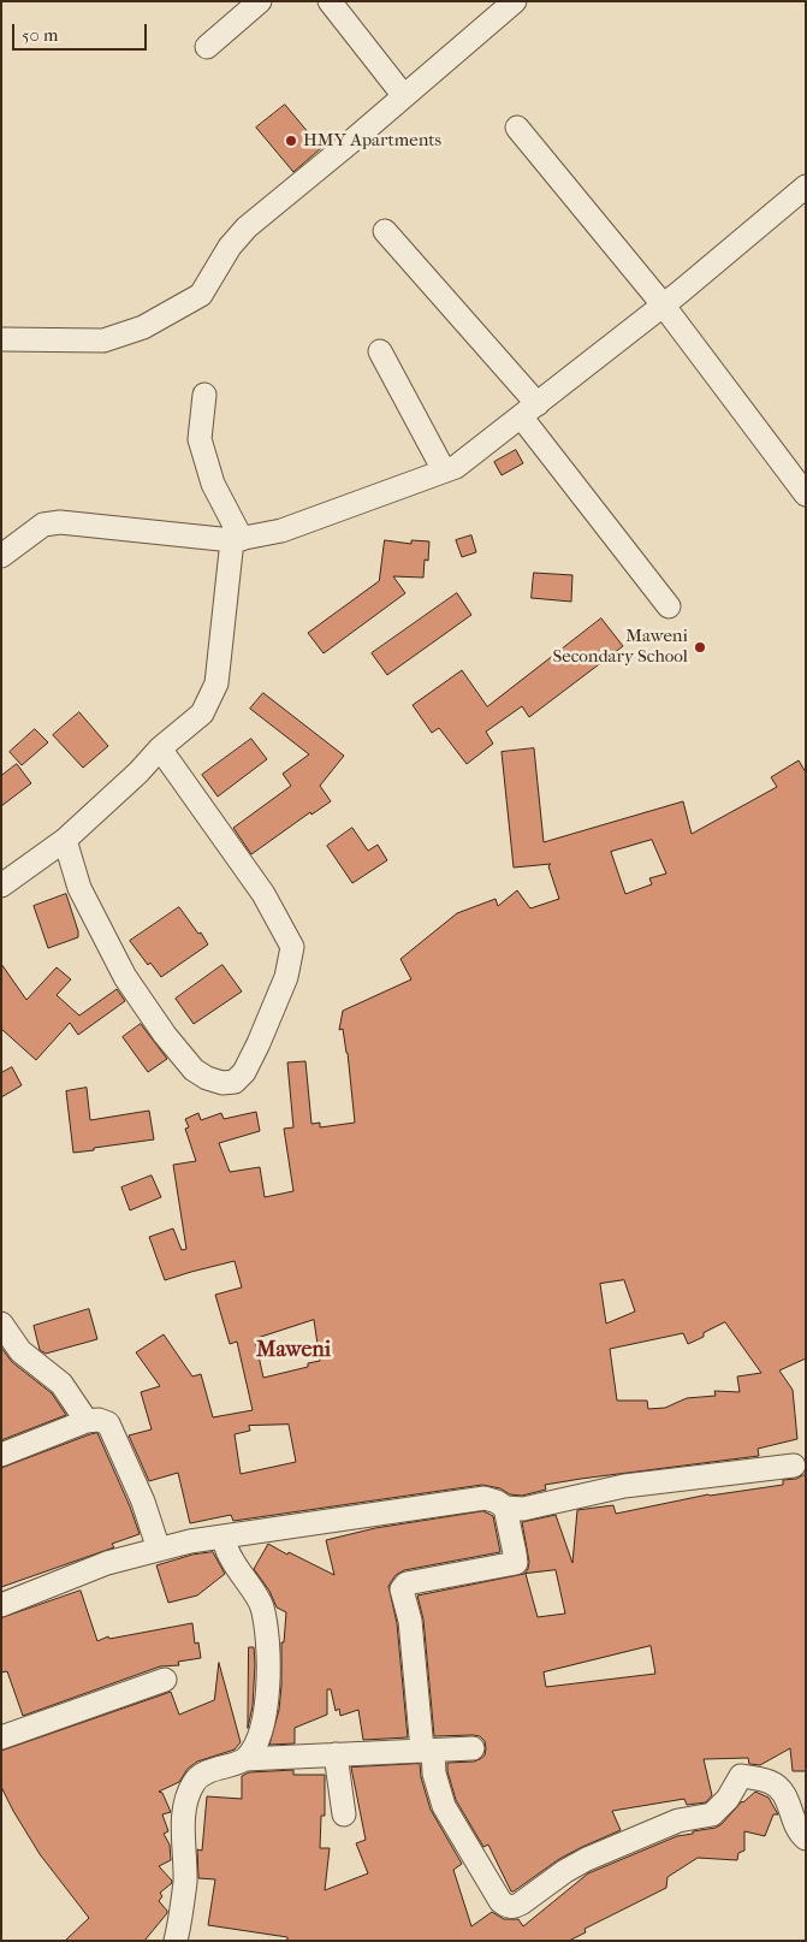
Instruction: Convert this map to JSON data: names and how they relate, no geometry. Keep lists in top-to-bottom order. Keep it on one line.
{"districts":["Maweni"],"places":["HMY Apartments","Maweni Secondary School"],"scale_bar":"50 m"}
